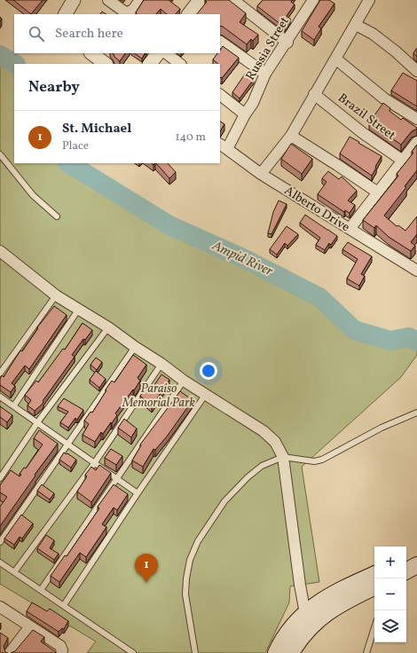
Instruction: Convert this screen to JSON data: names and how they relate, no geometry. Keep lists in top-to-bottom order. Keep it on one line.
{"streets":{"street":["Russia Street","Brazil Street","Alberto Drive"]},"crossings":[["Russia Street","Alberto Drive"]],"water":["Ampid River"],"parks":["Paraiso Memorial Park"],"page":{"search":"Search here","heading":"Nearby","list":[{"mark":"1","name":"St. Michael","note":"Place","value":"140 m"}],"map_buttons":["+","−"],"pins":"1"}}
